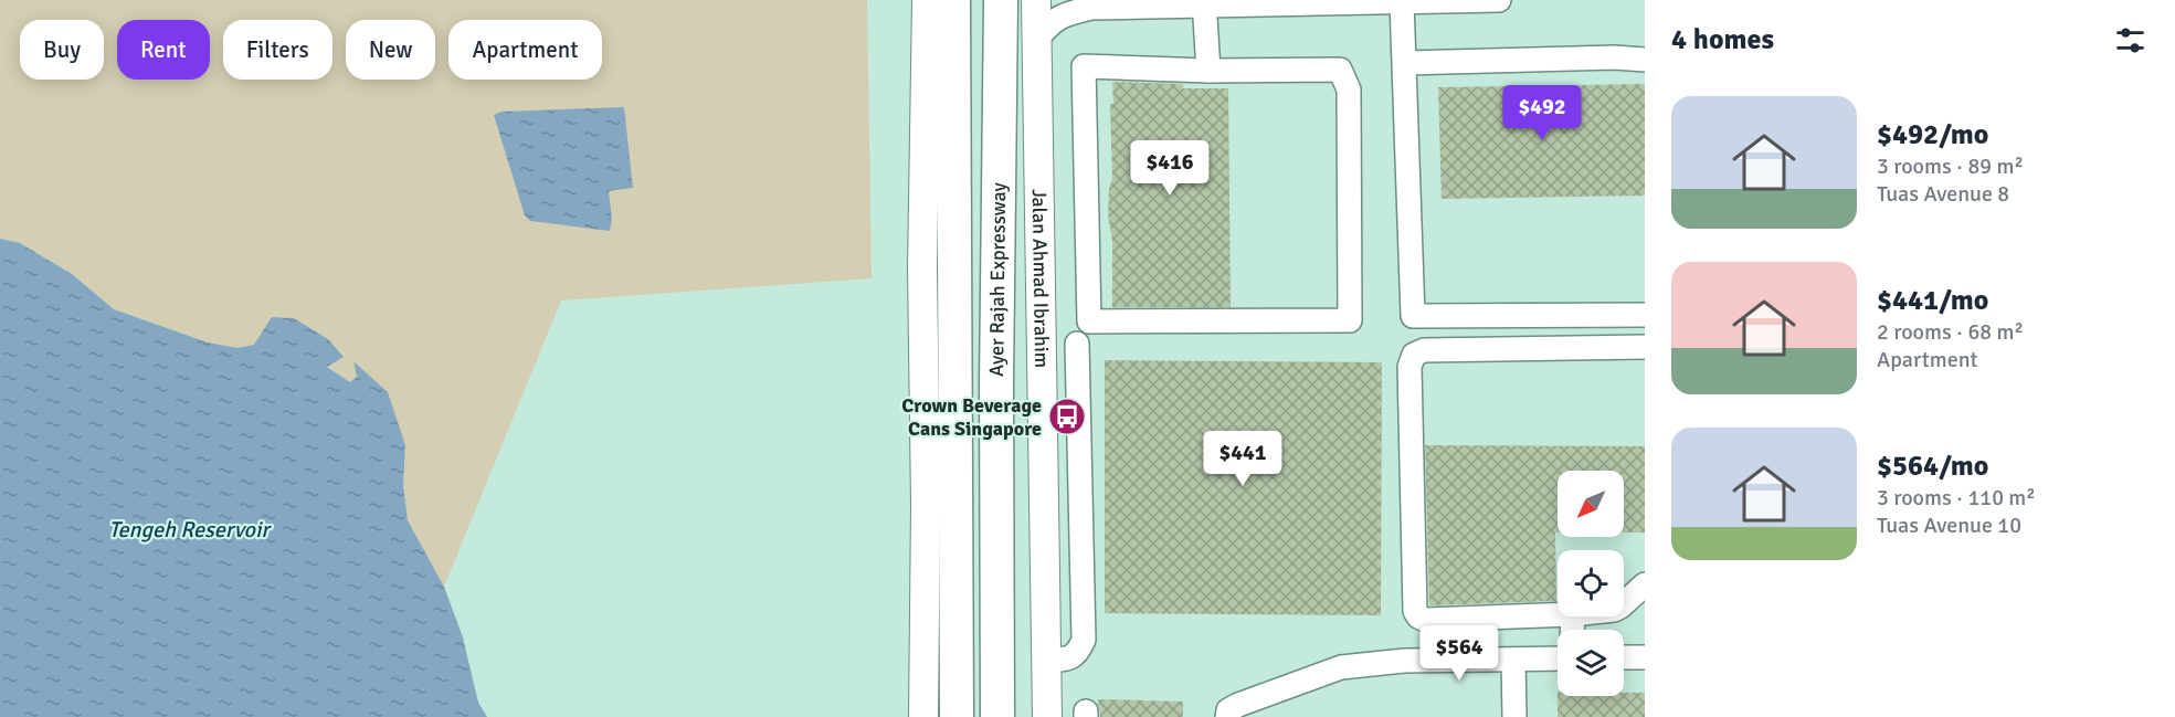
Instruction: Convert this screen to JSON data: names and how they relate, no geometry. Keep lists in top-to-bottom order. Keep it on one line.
{"streets":{"highway":["Ayer Rajah Expressway"],"main road":["Jalan Ahmad Ibrahim"]},"water":["Tengeh Reservoir"],"places":{"bus stop":["Crown Beverage Cans Singapore"]},"north":"bottom left","page":{"heading":"4 homes","chip":["Buy","Rent","Filters","New","Apartment"],"list":[{"name":"$492/mo","note":"3 rooms · 89 m² · Tuas Avenue 8"},{"name":"$441/mo","note":"2 rooms · 68 m² · Apartment"},{"name":"$564/mo","note":"3 rooms · 110 m² · Tuas Avenue 10"}],"price":["$492","$416","$441","$564"]}}
